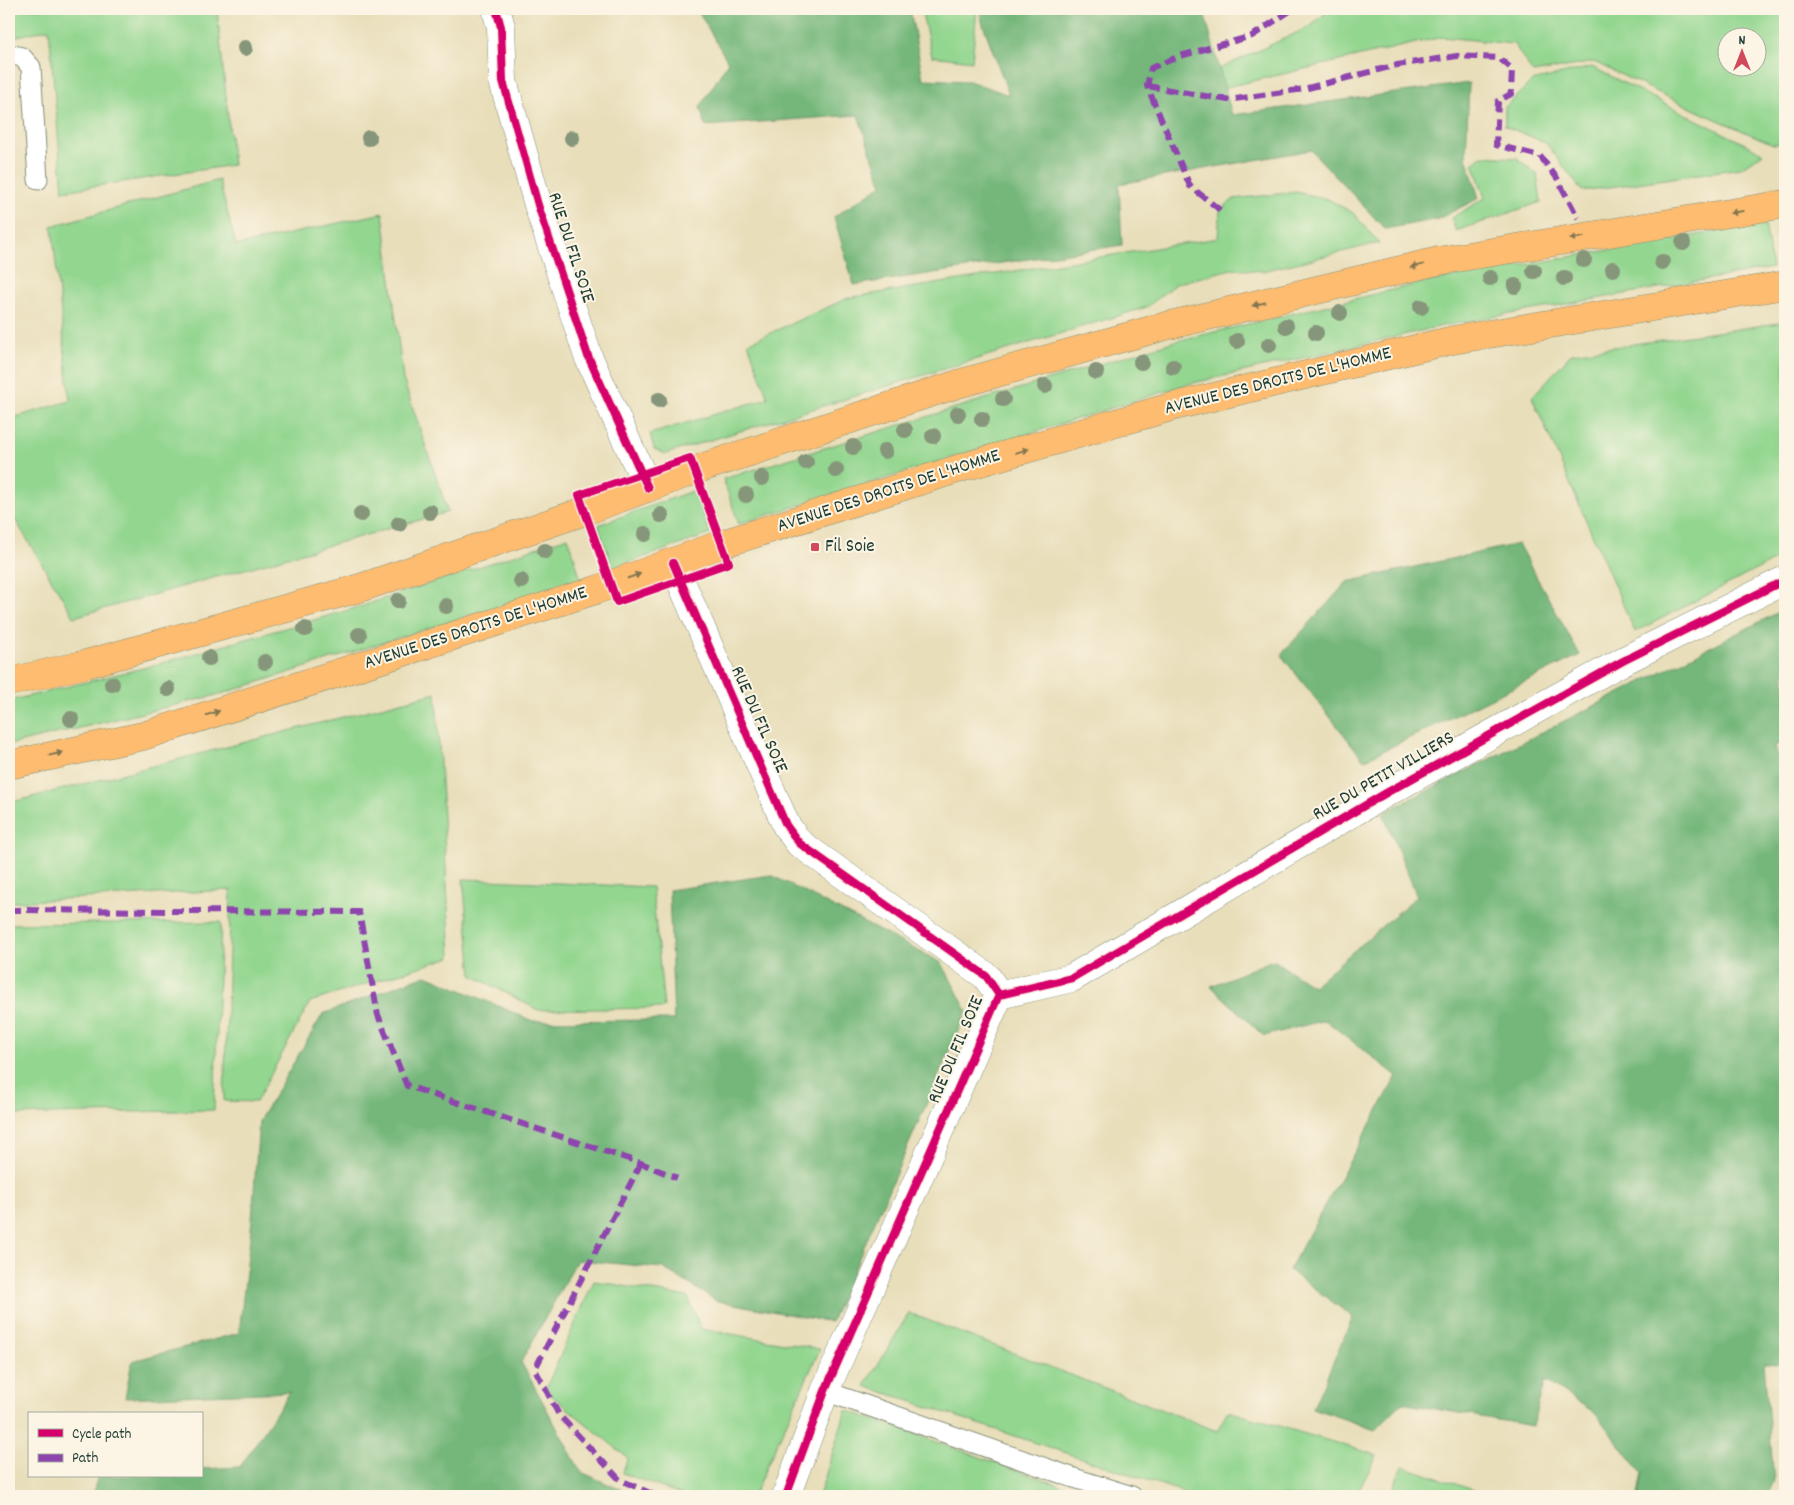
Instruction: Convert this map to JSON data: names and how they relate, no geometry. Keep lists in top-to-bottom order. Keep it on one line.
{"streets":{"main road":["AVENUE DES DROITS DE L'HOMME"],"street":["RUE DU FIL SOIE","RUE DU PETIT VILLIERS"]},"crossings":[["RUE DU FIL SOIE","AVENUE DES DROITS DE L'HOMME"],["RUE DU FIL SOIE","RUE DU PETIT VILLIERS"]],"places":{"transit":["Fil Soie"]},"legend":["Cycle path","Path"],"north":"top"}
